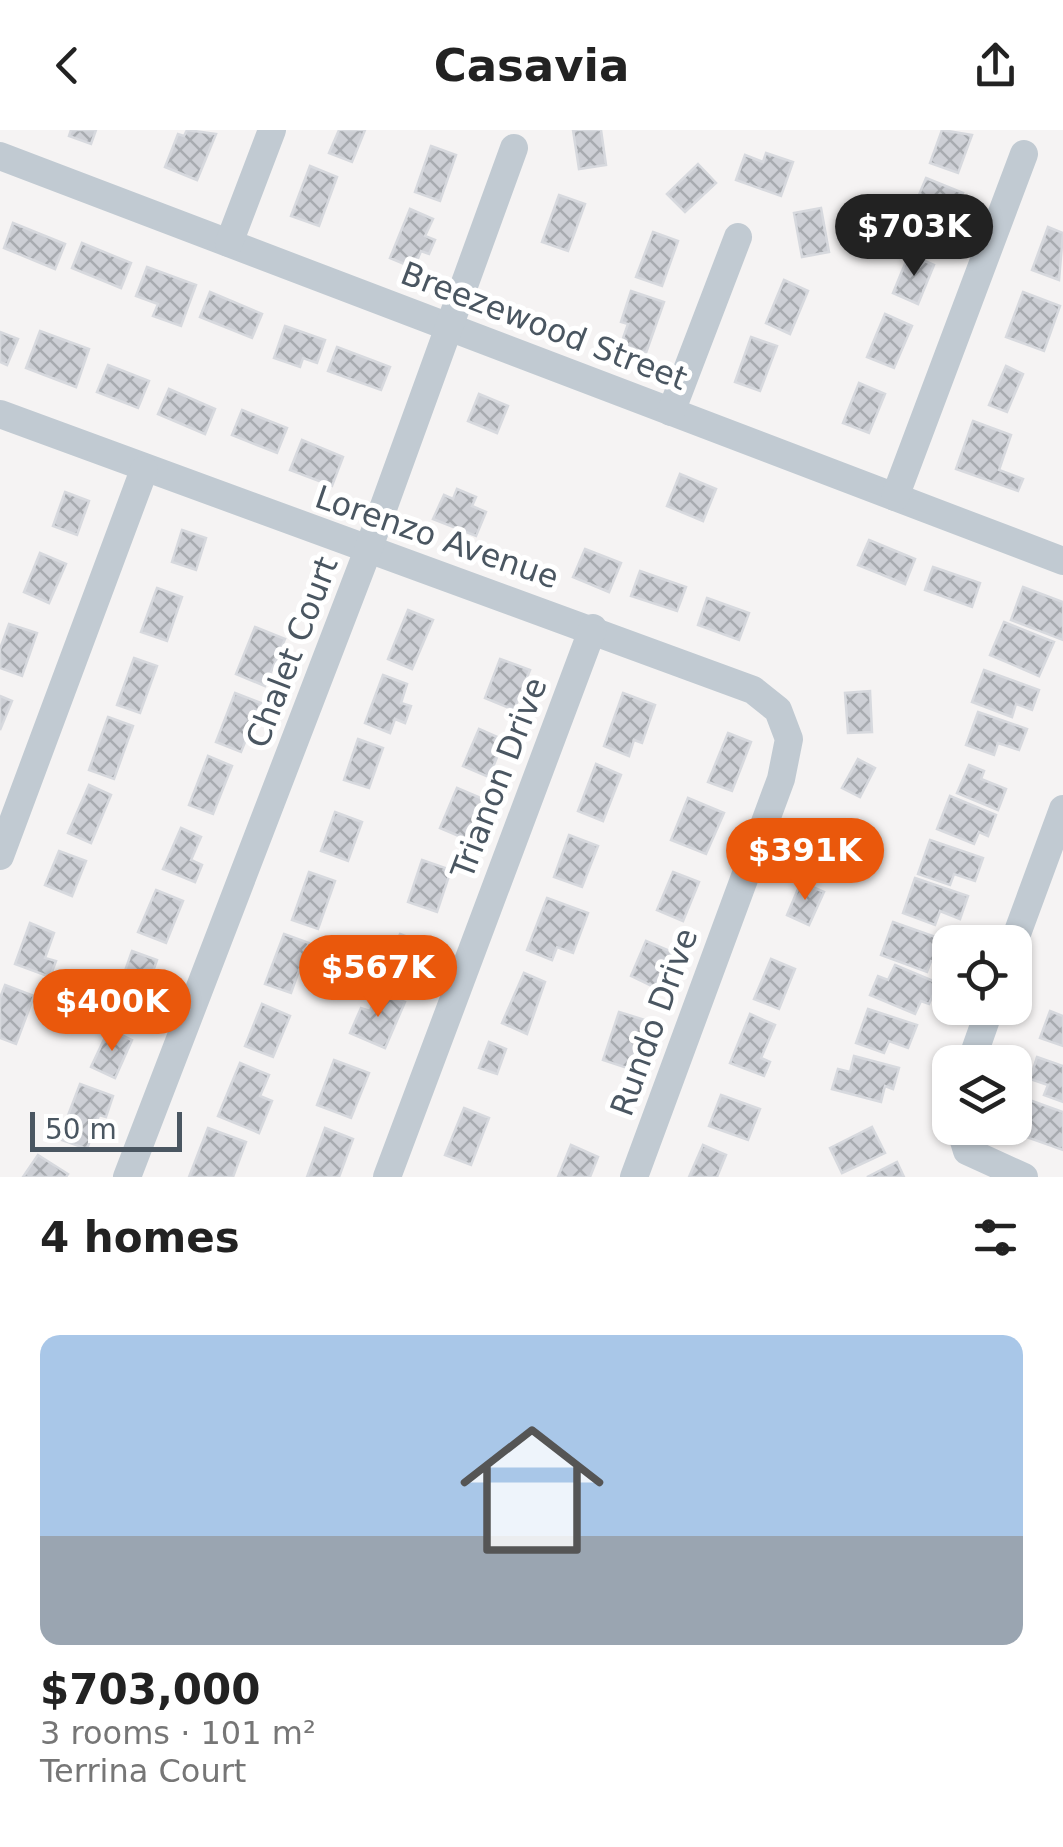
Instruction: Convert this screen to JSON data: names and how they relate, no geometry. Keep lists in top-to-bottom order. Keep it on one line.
{"streets":{"street":["Breezewood Street","Lorenzo Avenue","Chalet Court","Trianon Drive","Rundo Drive"]},"crossings":[["Breezewood Street","Chalet Court"],["Lorenzo Avenue","Chalet Court"],["Lorenzo Avenue","Trianon Drive"],["Lorenzo Avenue","Rundo Drive"]],"scale_bar":"50 m","page":{"header":"Casavia","price":["$703K","$391K","$567K","$400K"],"scale":"50 m","heading":"4 homes","list":[{"name":"$703,000","note":"3 rooms · 101 m² · Terrina Court"}]}}
